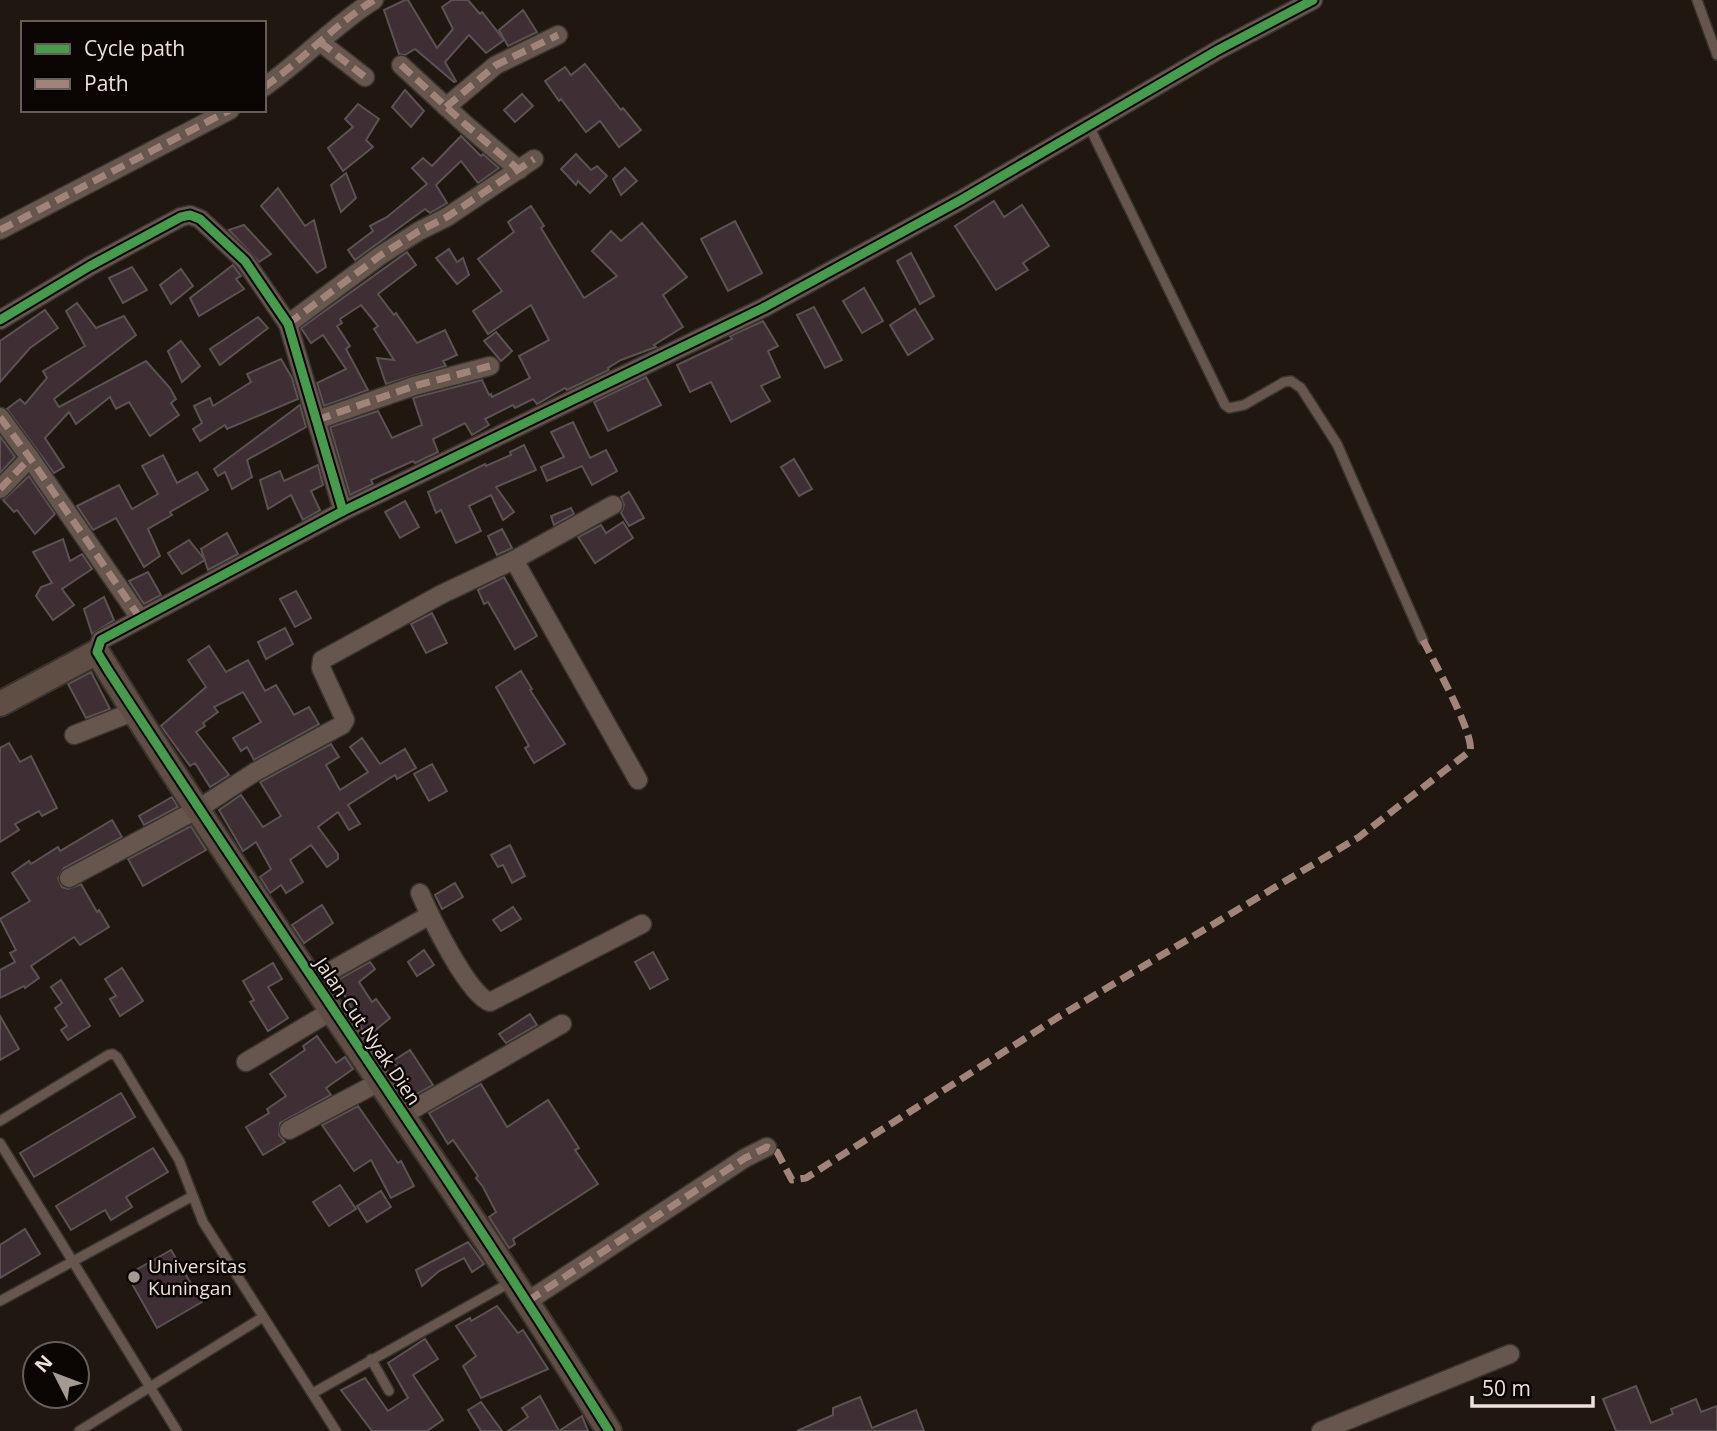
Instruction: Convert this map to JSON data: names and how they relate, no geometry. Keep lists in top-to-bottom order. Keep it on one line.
{"streets":{"street":["Jalan Cut Nyak Dien"]},"places":["Universitas Kuningan"],"legend":["Cycle path","Path"],"scale_bar":"50 m","north":"top left"}
